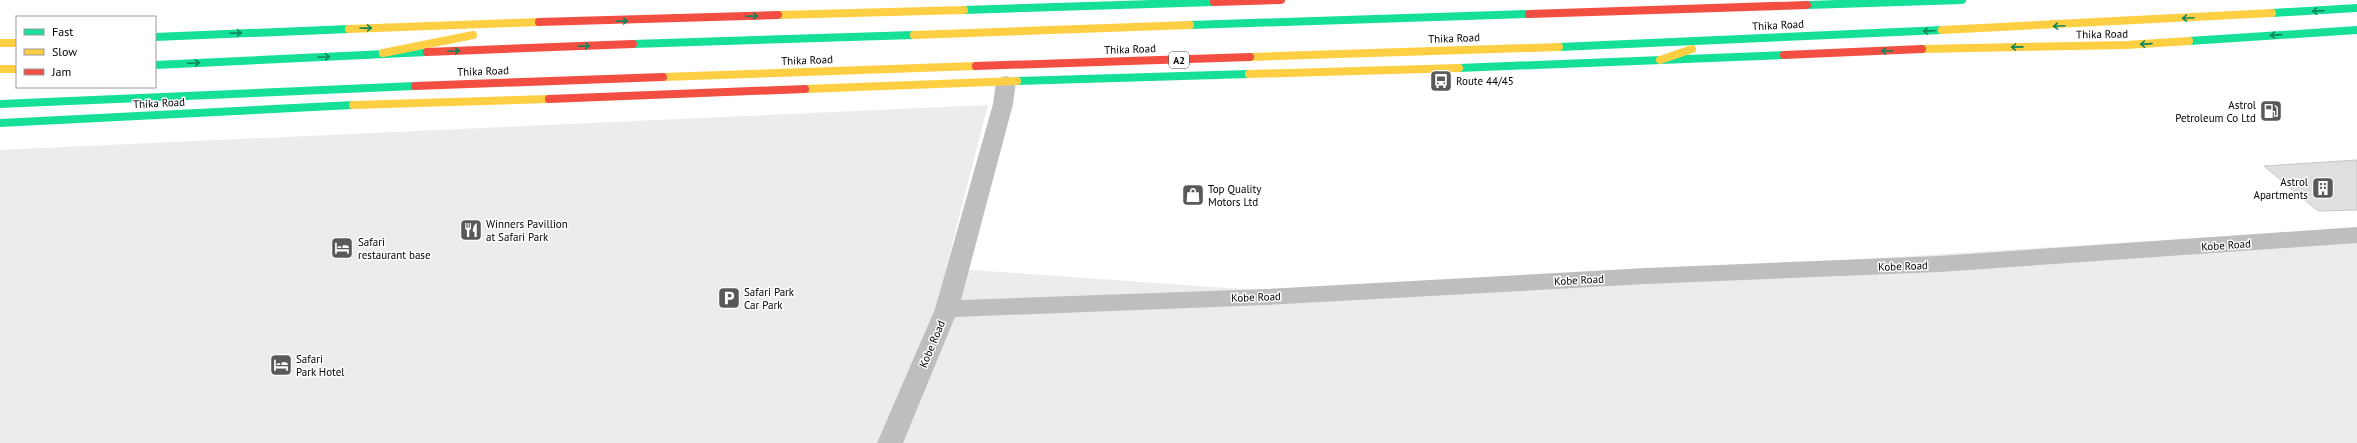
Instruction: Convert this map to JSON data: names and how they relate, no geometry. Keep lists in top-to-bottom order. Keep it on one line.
{"streets":{"main road":["Thika Road","A2"],"street":["Kobe Road"]},"places":{"bus stop":["Route 44/45"],"fuel station":["Astrol Petroleum Co Ltd"],"building":["Astrol Apartments"],"shop":["Top Quality Motors Ltd"],"restaurant":["Winners Pavillion at Safari Park"],"hotel":["Safari restaurant base","Safari Park Hotel"],"parking":["Safari Park Car Park"]},"legend":["Fast","Slow","Jam"]}
